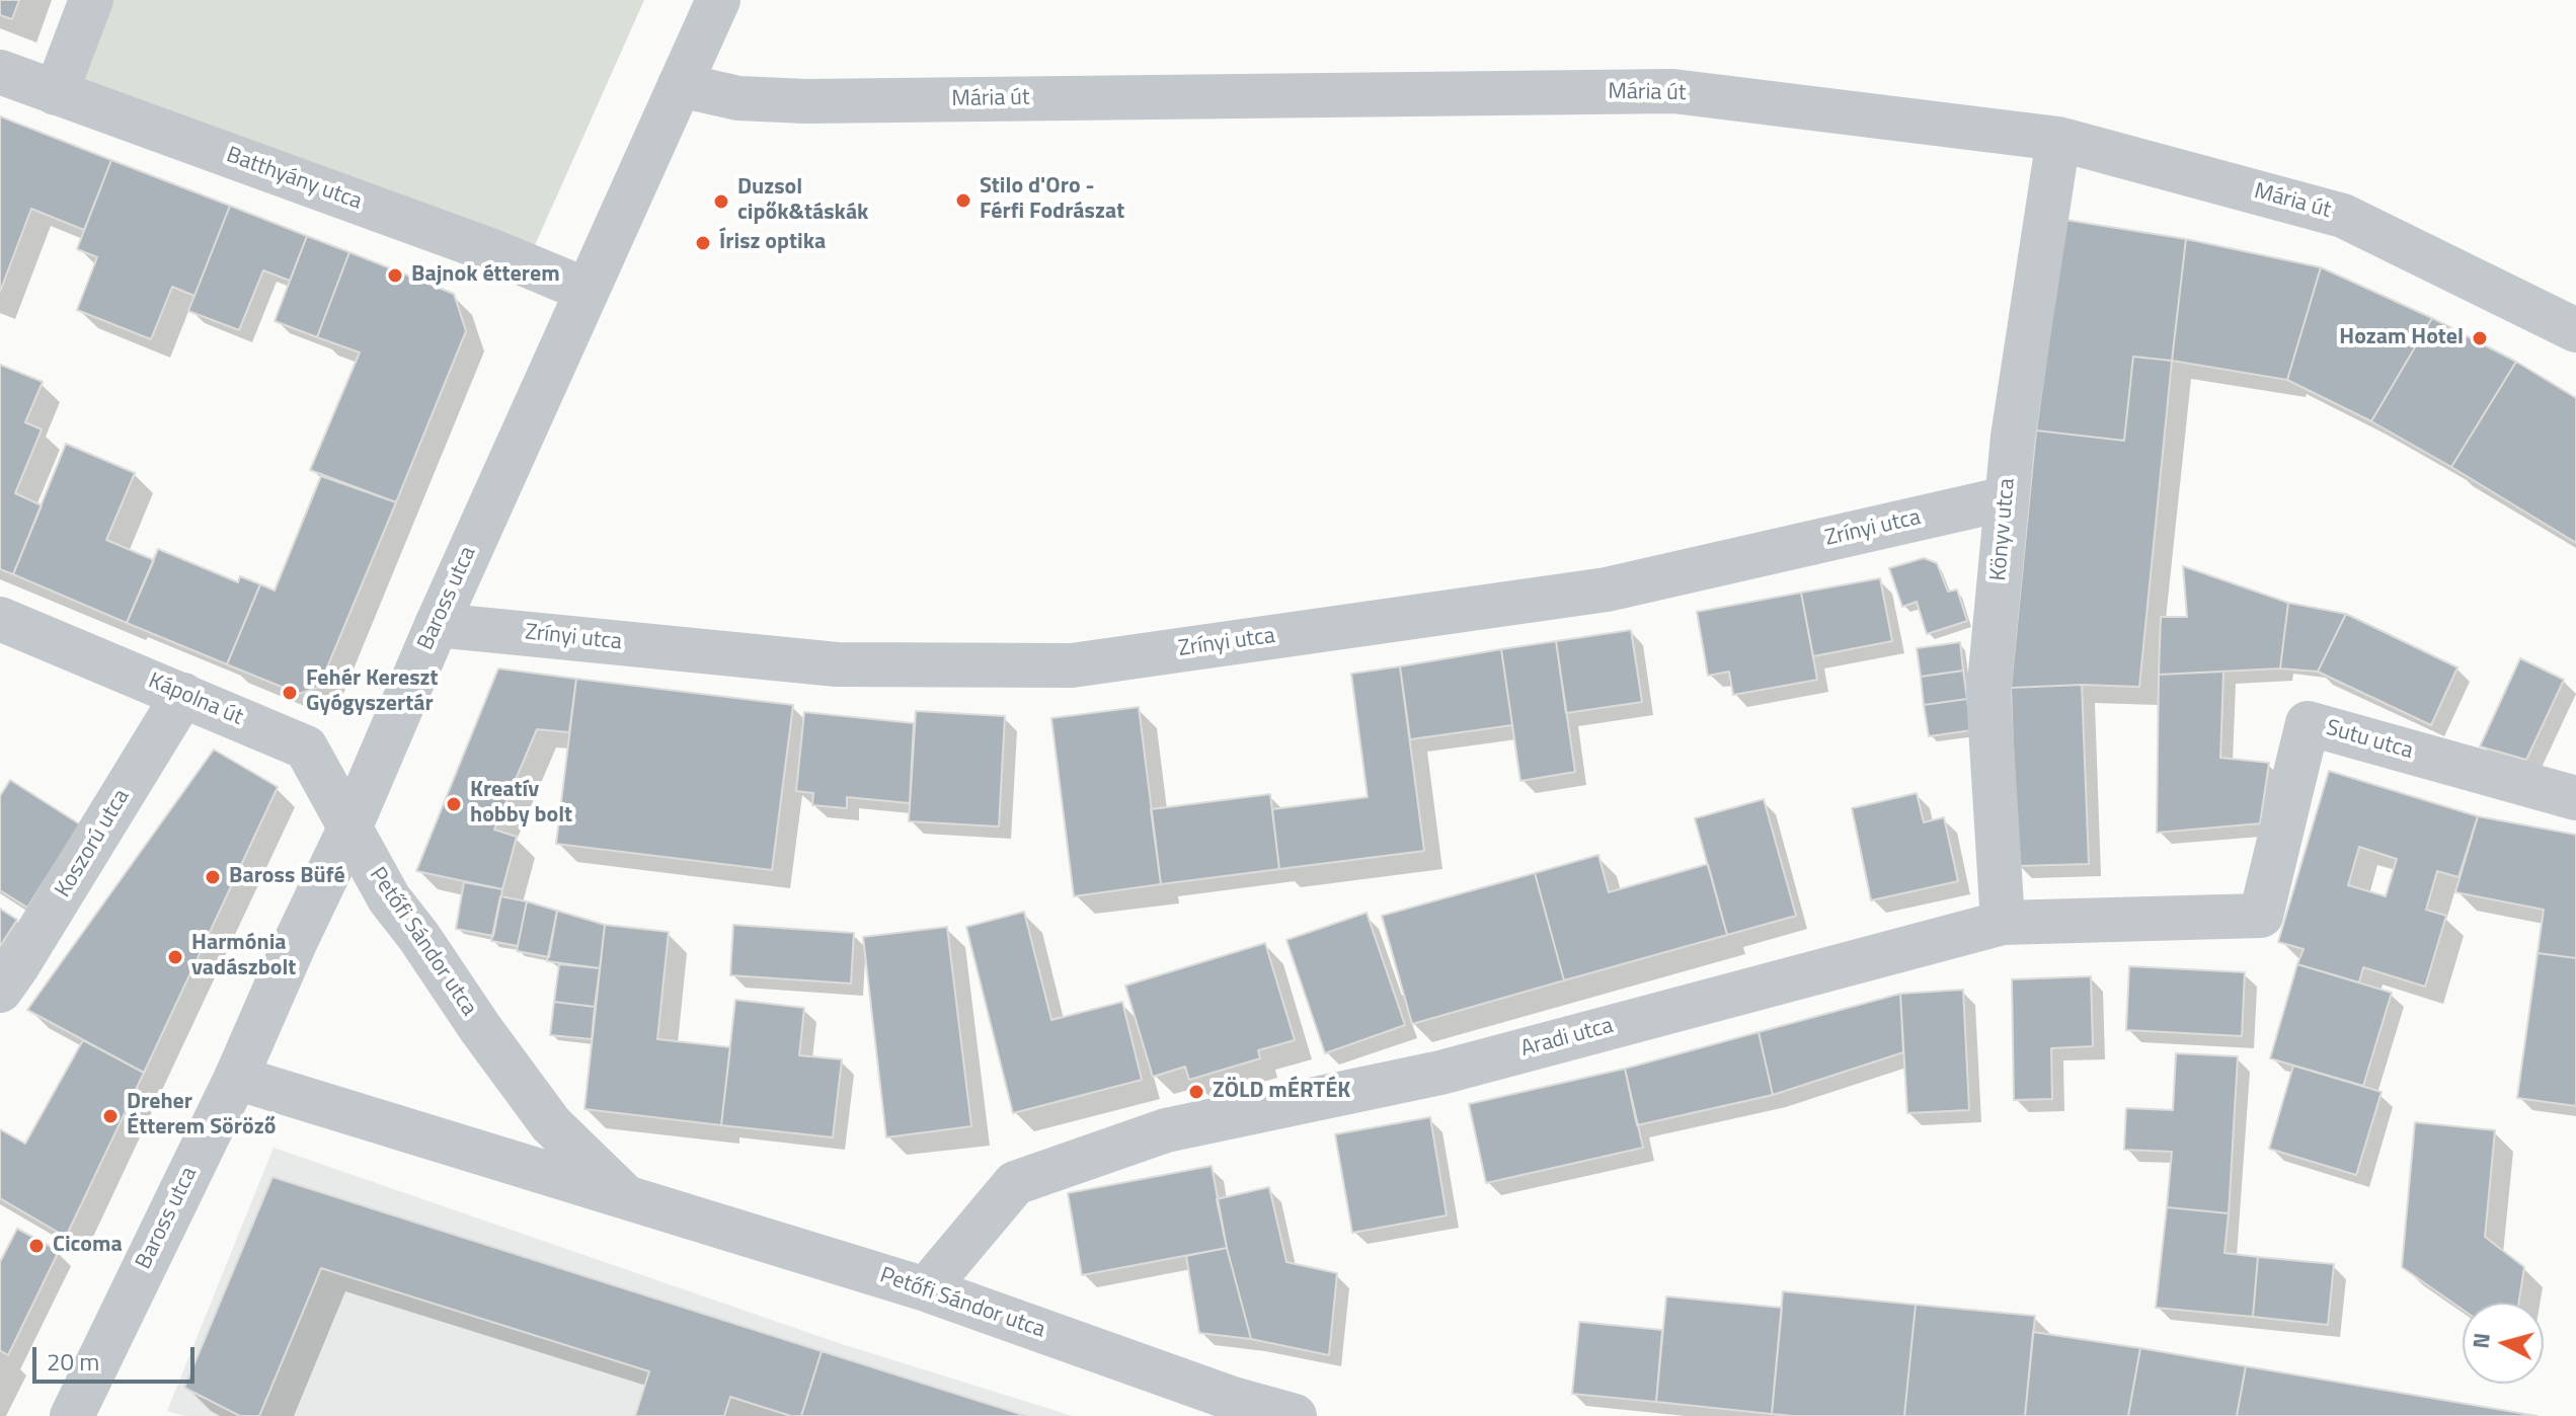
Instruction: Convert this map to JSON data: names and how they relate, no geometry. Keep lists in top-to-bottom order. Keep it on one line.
{"streets":{"street":["Mária út","Batthyány utca","Zrínyi utca","Könyv utca","Baross utca","Kápolna út","Sutu utca","Koszorú utca","Petőfi Sándor utca","Aradi utca"]},"crossings":[["Mária út","Könyv utca"],["Mária út","Baross utca"],["Batthyány utca","Baross utca"],["Zrínyi utca","Könyv utca"],["Zrínyi utca","Baross utca"],["Könyv utca","Aradi utca"],["Baross utca","Kápolna út"],["Baross utca","Petőfi Sándor utca"],["Kápolna út","Koszorú utca"],["Kápolna út","Petőfi Sándor utca"],["Sutu utca","Aradi utca"],["Petőfi Sándor utca","Aradi utca"]],"places":["Stilo d'Oro - Férfi Fodrászat","Duzsol cipők&táskák","Írisz optika","Bajnok étterem","Hozam Hotel","Fehér Kereszt Gyógyszertár","Kreatív hobby bolt","Baross Büfé","Harmónia vadászbolt","ZÖLD mÉRTÉK","Dreher Étterem Söröző","Cicoma"],"scale_bar":"20 m","north":"left"}
